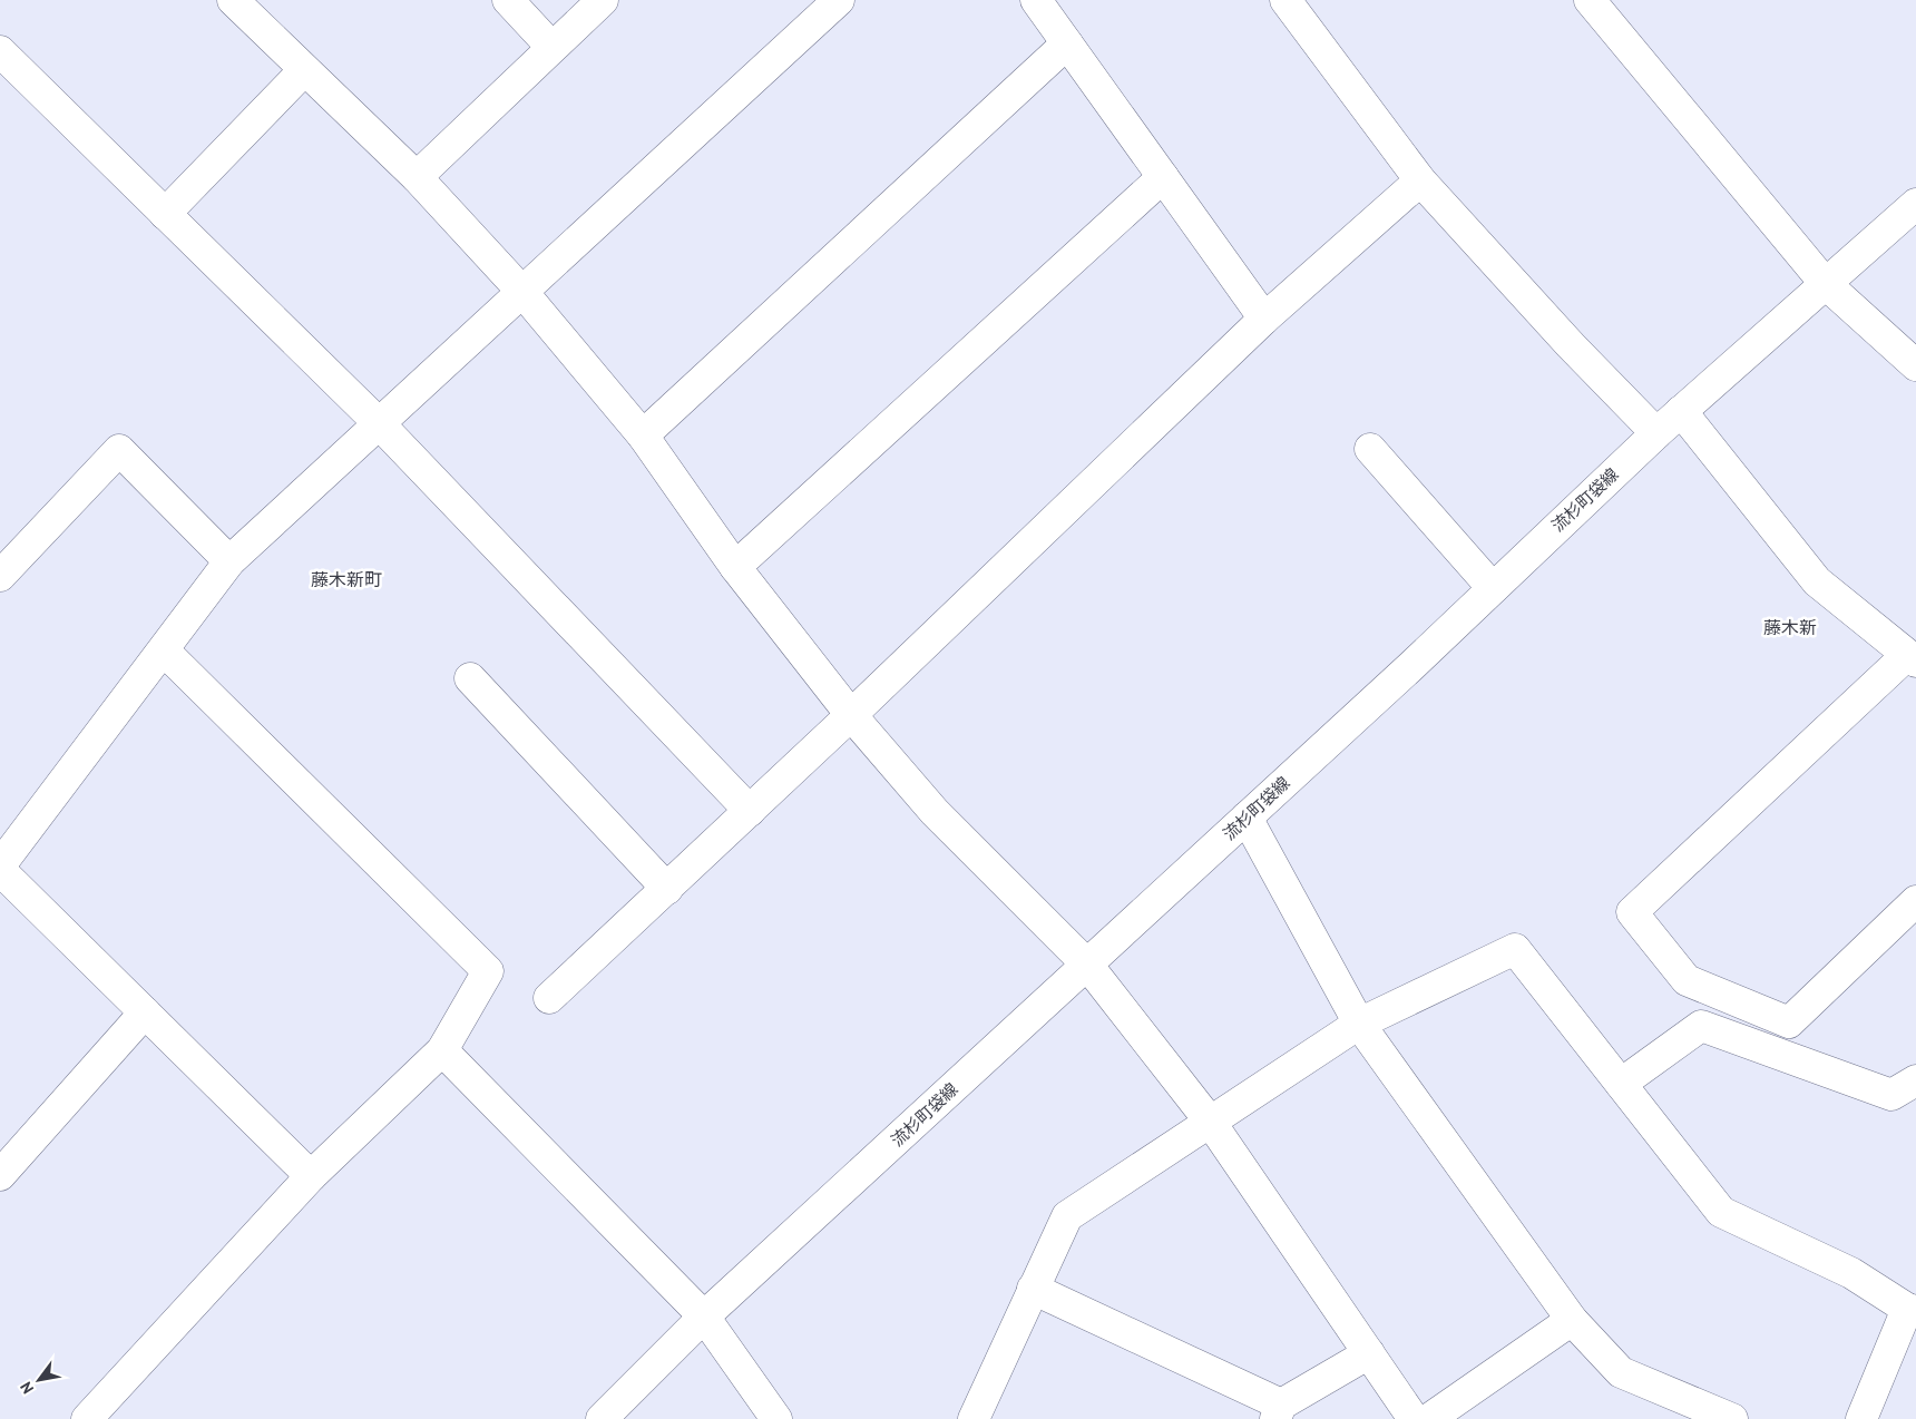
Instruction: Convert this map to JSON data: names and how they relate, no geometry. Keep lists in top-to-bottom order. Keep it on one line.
{"streets":{"street":["流杉町袋線"]},"districts":["藤木新町","藤木新"],"north":"bottom left"}
